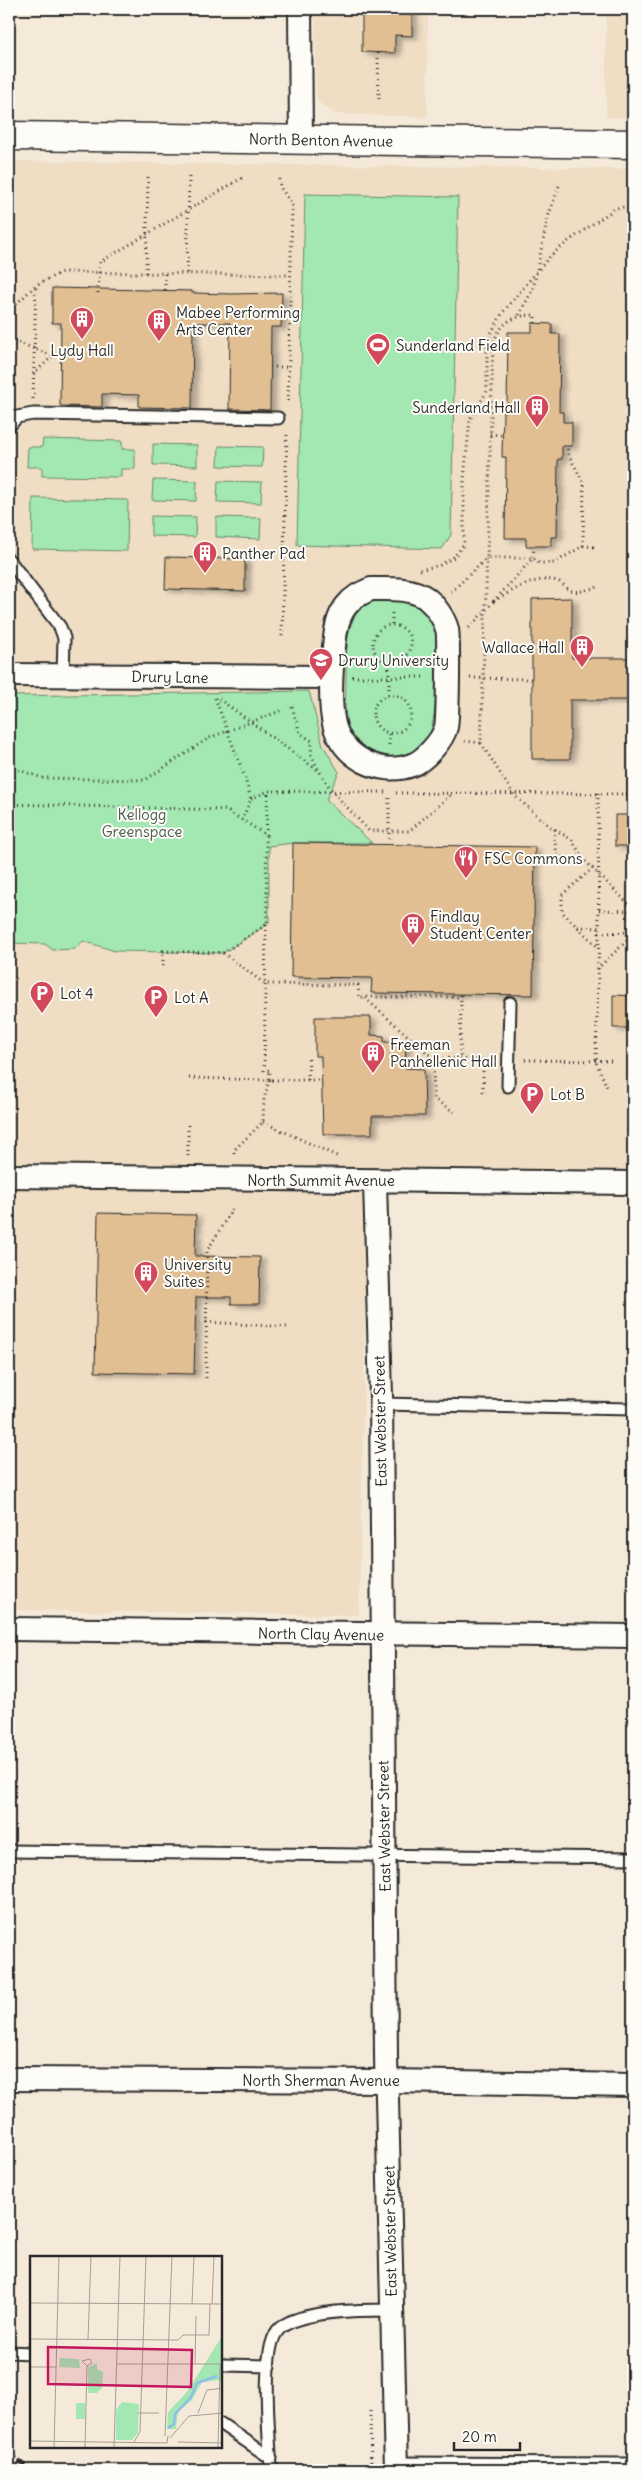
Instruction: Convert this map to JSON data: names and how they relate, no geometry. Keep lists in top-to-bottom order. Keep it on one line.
{"streets":{"main road":["North Benton Avenue"],"street":["Drury Lane","North Summit Avenue","East Webster Street","North Clay Avenue","North Sherman Avenue"]},"crossings":[["North Summit Avenue","East Webster Street"],["East Webster Street","North Clay Avenue"],["East Webster Street","North Sherman Avenue"]],"parks":["Kellogg Greenspace"],"places":{"building":["Lydy Hall","Mabee Performing Arts Center","Sunderland Hall","Panther Pad","Wallace Hall","Findlay Student Center","Freeman Panhellenic Hall","University Suites"],"sports":["Sunderland Field"],"school or university":["Drury University"],"restaurant":["FSC Commons"],"parking":["Lot 4","Lot A","Lot B"]},"scale_bar":"20 m"}
